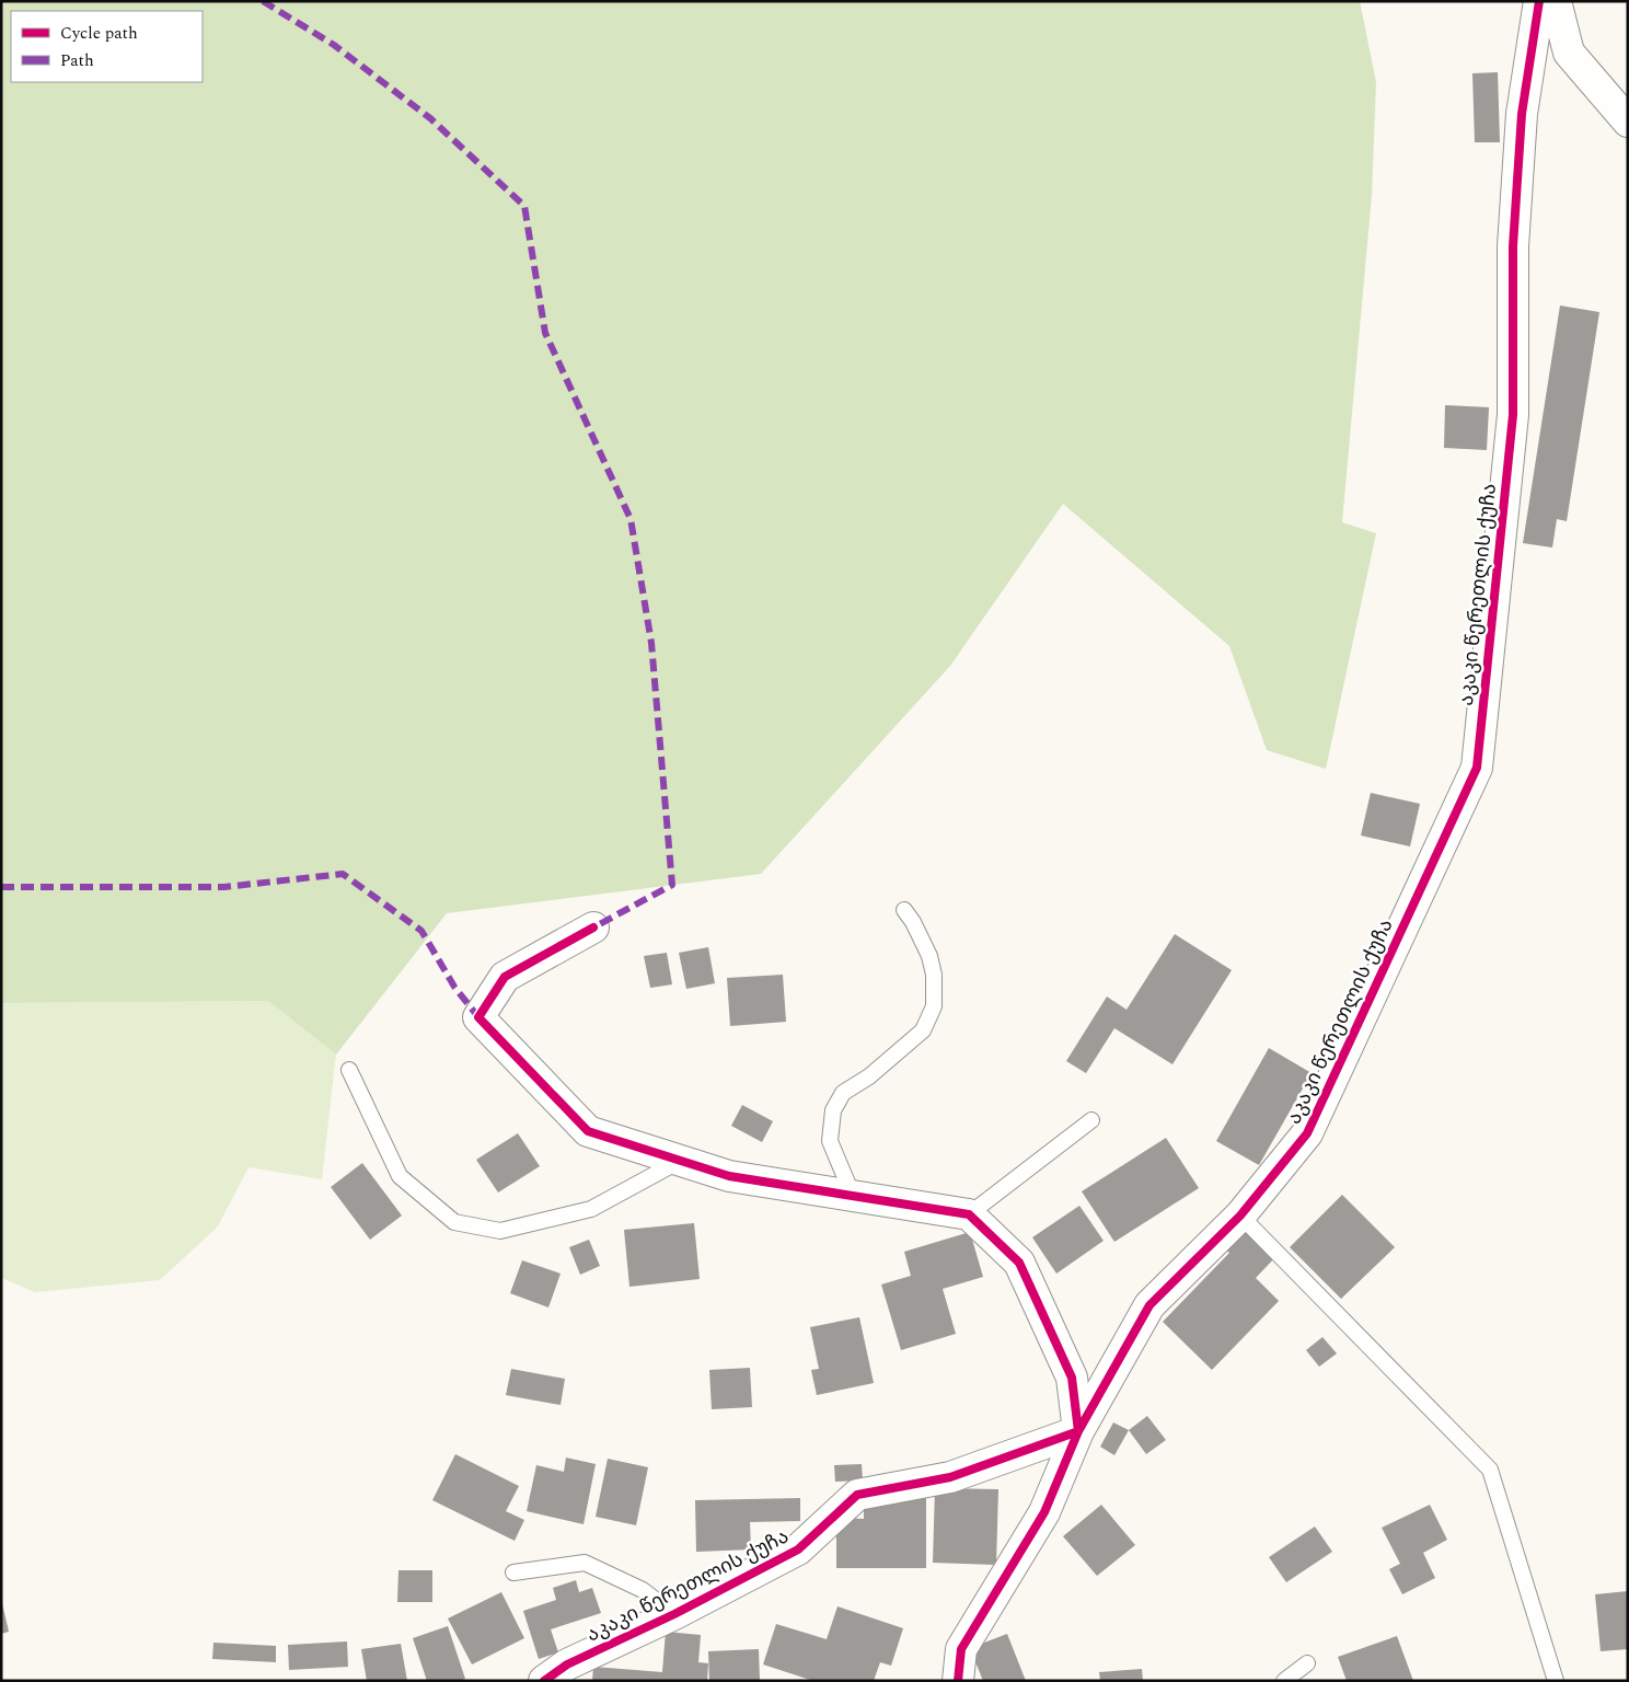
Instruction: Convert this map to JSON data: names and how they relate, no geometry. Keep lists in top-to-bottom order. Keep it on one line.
{"streets":{"street":["აკაკი წერეთლის ქუჩა"]},"legend":["Cycle path","Path"]}
